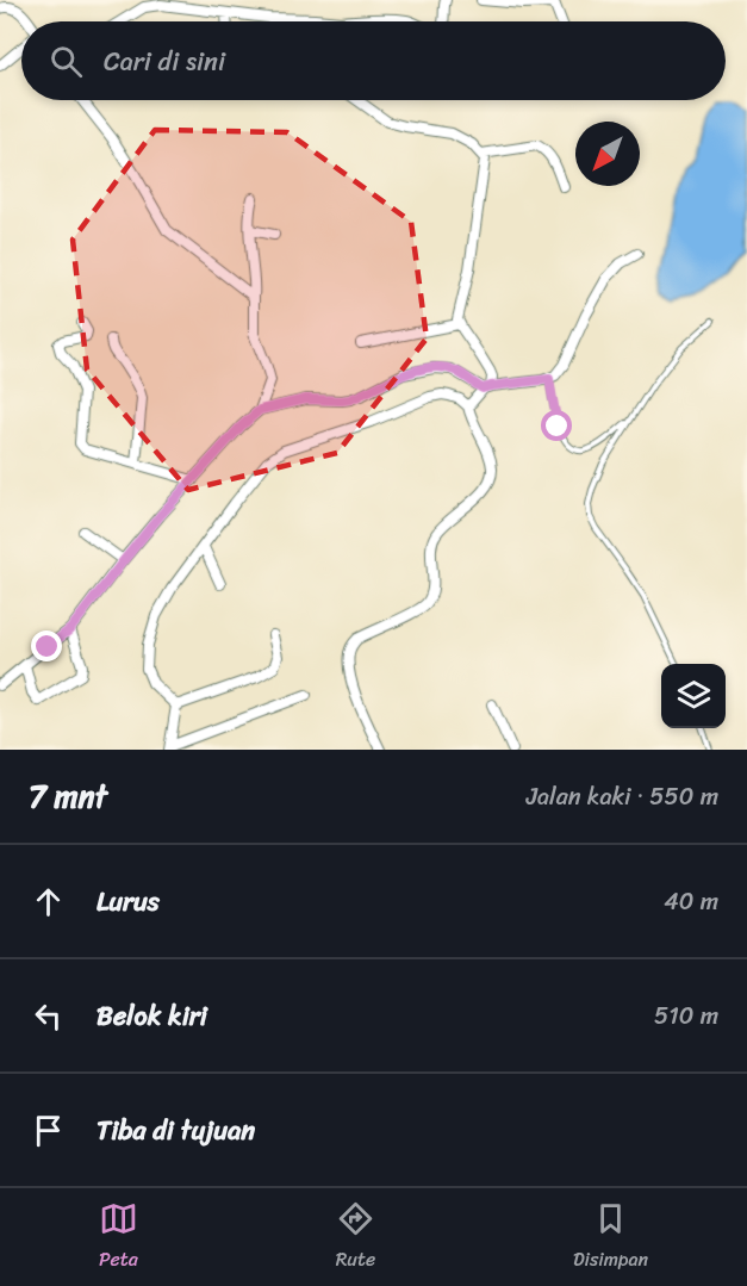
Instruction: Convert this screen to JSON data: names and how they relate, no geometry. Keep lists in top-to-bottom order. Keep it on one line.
{"north":"bottom left","page":{"search":"Cari di sini","heading":["7 mnt","Jalan kaki · 550 m"],"list":[["Lurus","40 m"],["Belok kiri","510 m"],"Tiba di tujuan"],"nav":["Peta","Rute","Disimpan"]}}
